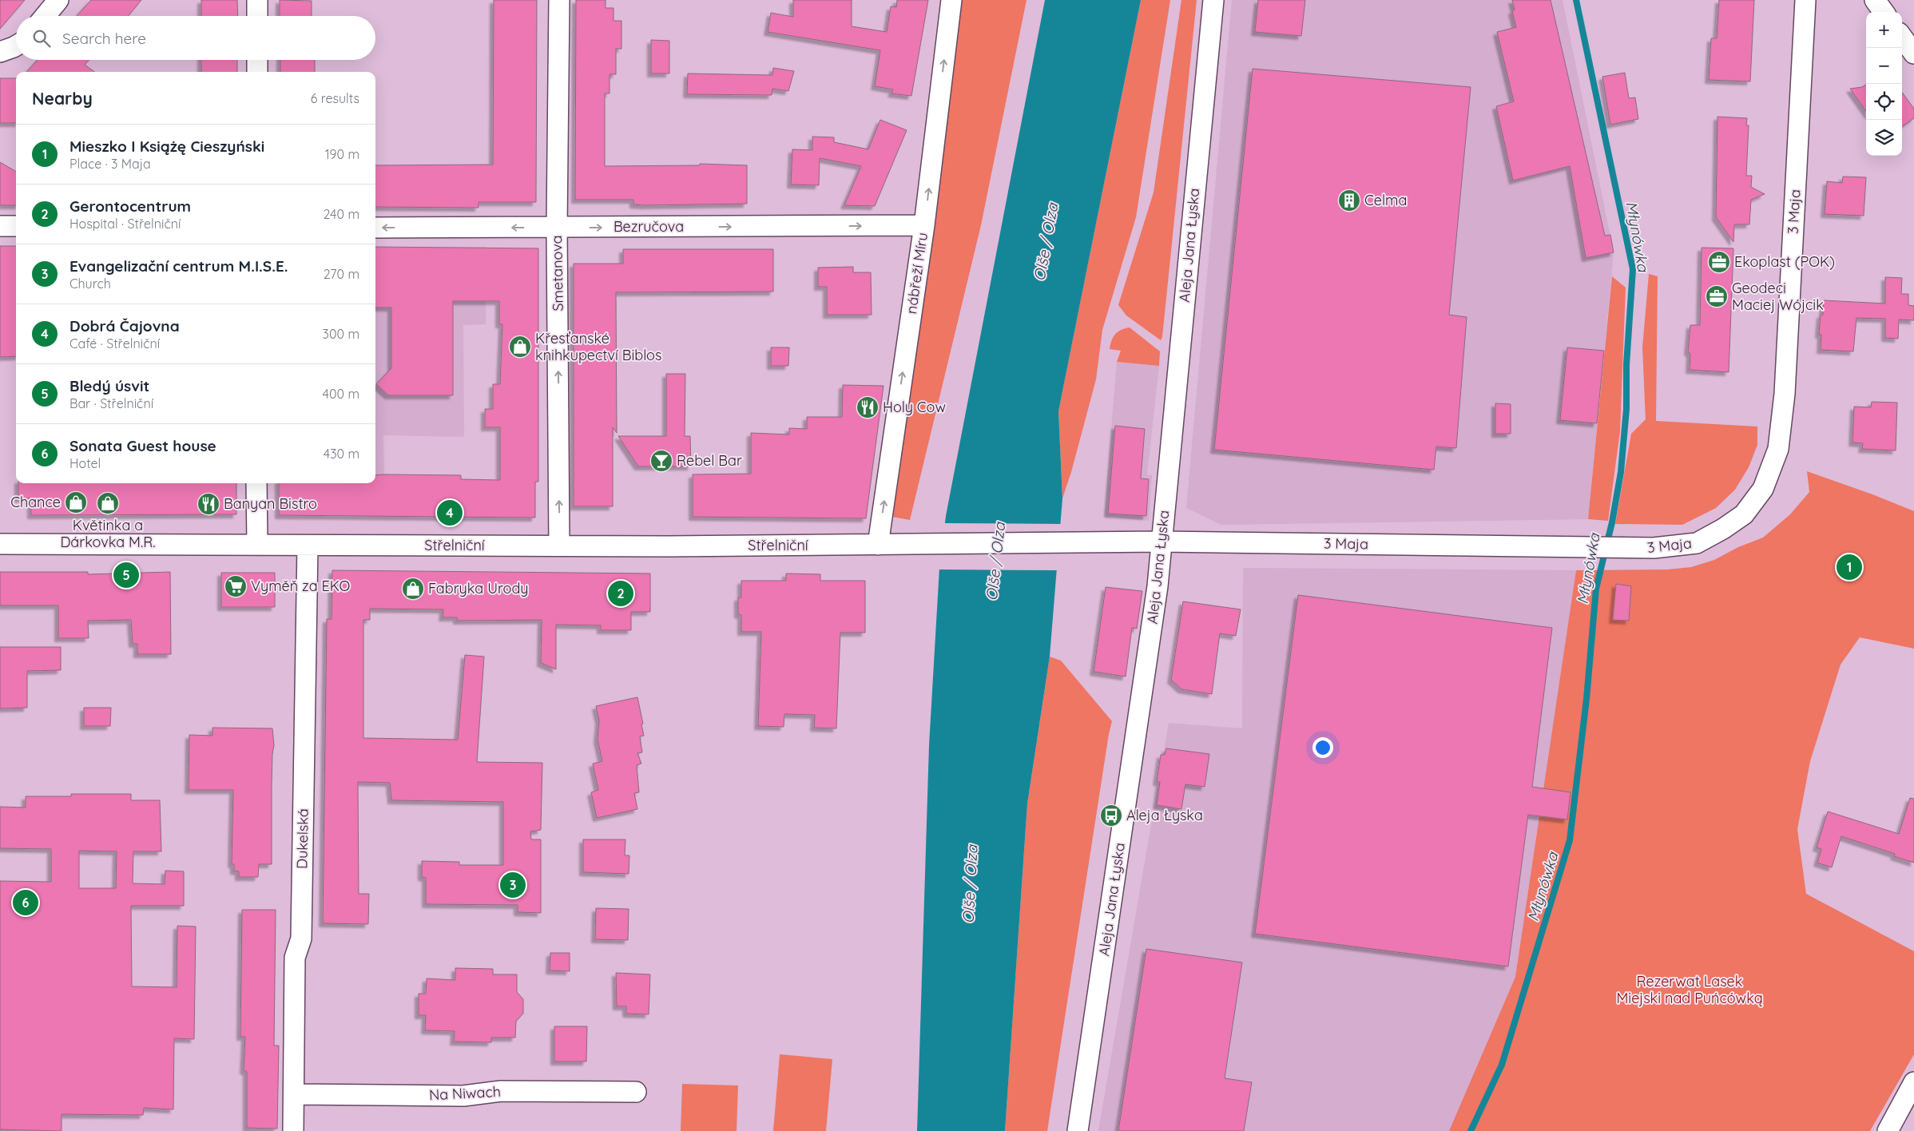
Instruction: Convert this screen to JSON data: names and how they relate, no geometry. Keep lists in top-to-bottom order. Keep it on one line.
{"streets":{"street":["3 Maja","Bezručova","Aleja Jana Łyska","Smetanova","nábřeží Míru","Střelniční","Dukelská","Na Niwach"]},"crossings":[["3 Maja","Aleja Jana Łyska"],["3 Maja","Střelniční"],["Bezručova","Smetanova"],["Bezručova","nábřeží Míru"],["Smetanova","Střelniční"],["nábřeží Míru","Střelniční"],["Střelniční","Dukelská"],["Dukelská","Na Niwach"]],"one_way":["Smetanova","nábřeží Míru"],"water":["Młynówka","Olše / Olza"],"parks":["Rezerwat Lasek Miejski nad Puńcówką"],"places":{"building":["Celma"],"office":["Ekoplast (POK)","Geodeci Maciej Wójcik"],"shop":["Křesťanské knihkupectví Biblos","Chance","Květinka a Dárkovka M.R.","Fabryka Urody"],"restaurant":["Holy Cow","Banyan Bistro"],"bar":["Rebel Bar"],"supermarket":["Vyměň za EKO"],"bus stop":["Aleja Łyska"]},"page":{"map_buttons":["+","−"],"search":"Search here","heading":["Nearby","6 results"],"list":[{"mark":"1","name":"Mieszko I Książę Cieszyński","note":"Place · 3 Maja","value":"190 m"},{"mark":"2","name":"Gerontocentrum","note":"Hospital · Střelniční","value":"240 m"},{"mark":"3","name":"Evangelizační centrum M.I.S.E.","note":"Church","value":"270 m"},{"mark":"4","name":"Dobrá Čajovna","note":"Café · Střelniční","value":"300 m"},{"mark":"5","name":"Bledý úsvit","note":"Bar · Střelniční","value":"400 m"},{"mark":"6","name":"Sonata Guest house","note":"Hotel","value":"430 m"}],"pins":["4","1","5","2","3","6"]}}
